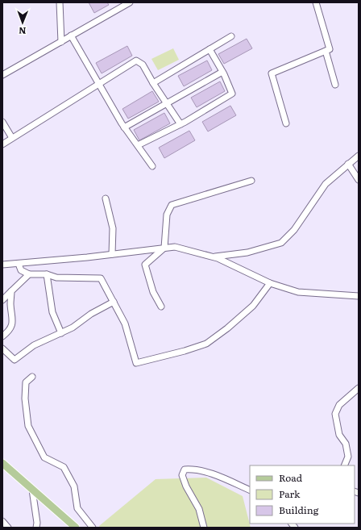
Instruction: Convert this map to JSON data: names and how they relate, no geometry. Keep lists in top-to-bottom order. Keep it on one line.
{"legend":["Road","Park","Building"],"north":"bottom"}
